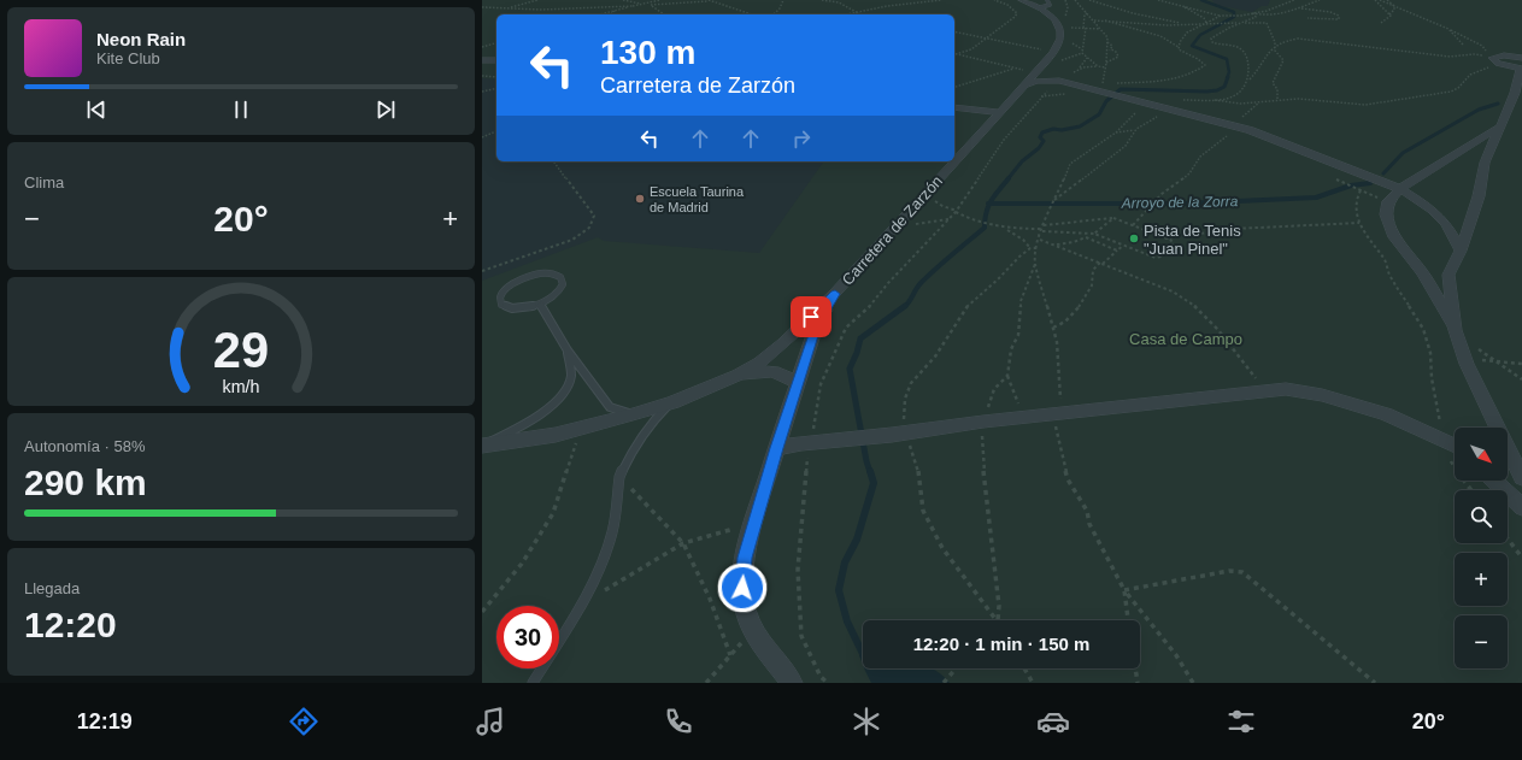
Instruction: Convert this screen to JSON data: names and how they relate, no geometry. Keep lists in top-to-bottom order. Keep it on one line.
{"streets":{"street":["Carretera de Zarzón"]},"water":["Arroyo de la Zorra"],"parks":["Casa de Campo"],"places":["Escuela Taurina de Madrid","Pista de Tenis \"Juan Pinel\""],"north":"bottom right","page":{"turn":["130 m","Carretera de Zarzón"],"song":["Neon Rain","Kite Club"],"tile":["Clima",["Autonomía · 58%","290 km"],["Llegada","12:20"]],"heat":["−","20°","+"],"map_buttons":["+","−"],"limit":"30","trip":"12:20 · 1 min · 150 m","tabs":["12:19","20°"],"gauge":["29","km/h"]}}
